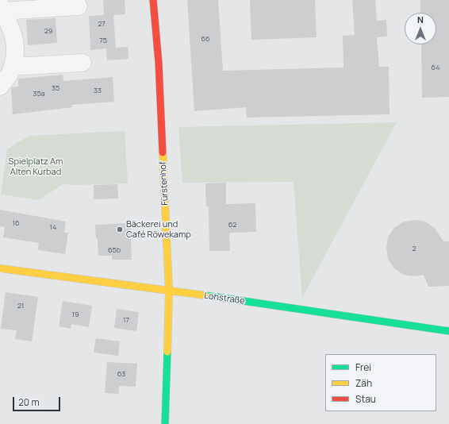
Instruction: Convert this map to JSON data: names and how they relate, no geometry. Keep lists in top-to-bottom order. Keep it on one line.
{"streets":{"street":["Fürstenhof","Lohstraße"]},"crossings":[["Fürstenhof","Lohstraße"]],"parks":["Spielplatz Am Alten Kurbad"],"places":["Bäckerei und Café Röwekamp"],"house_numbers":["27","29","66","75","64","35","33","35a","16","62","14","2","65b","21","19","17","63"],"legend":["Frei","Zäh","Stau"],"scale_bar":"20 m","north":"top"}
